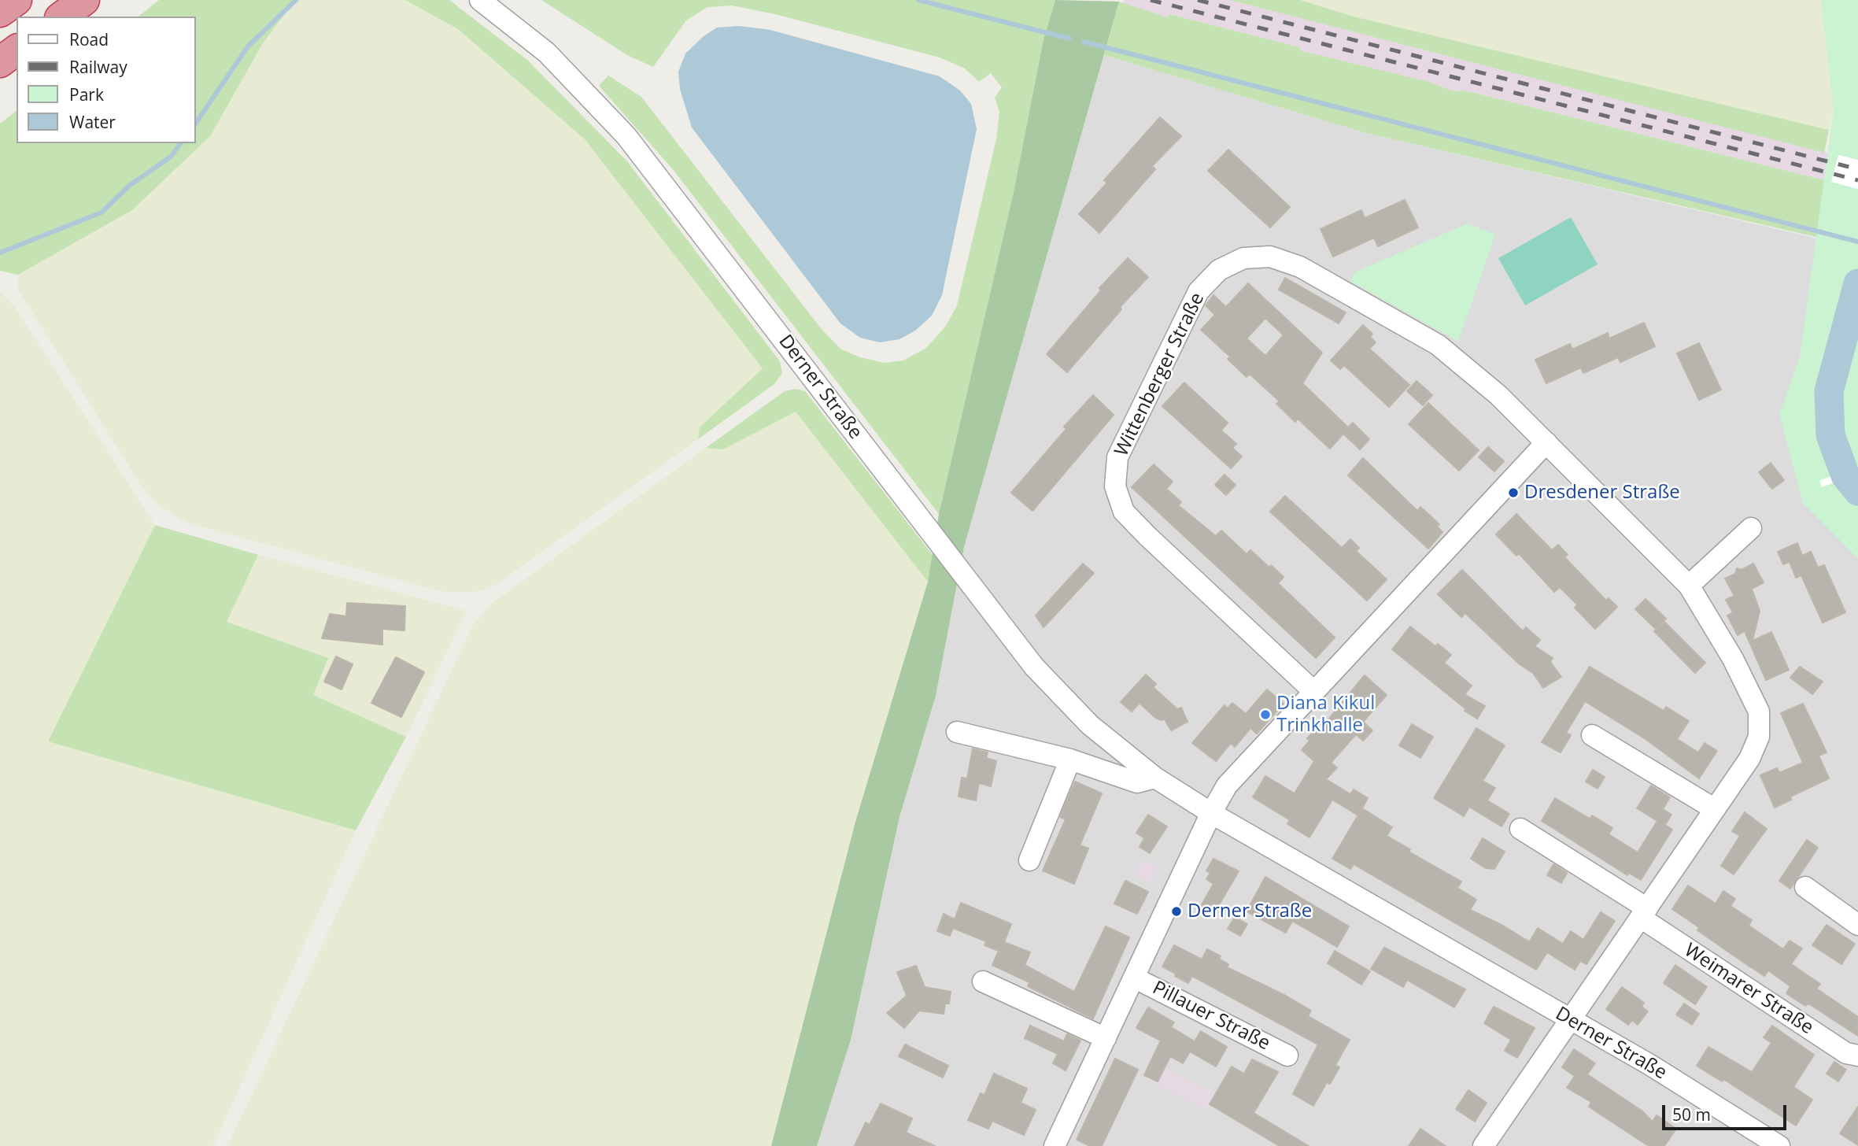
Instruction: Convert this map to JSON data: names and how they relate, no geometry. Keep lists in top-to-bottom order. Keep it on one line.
{"streets":{"street":["Wittenberger Straße","Derner Straße","Weimarer Straße","Pillauer Straße"]},"crossings":[["Wittenberger Straße","Derner Straße"],["Wittenberger Straße","Weimarer Straße"]],"places":["Dresdener Straße","Diana Kikul Trinkhalle","Derner Straße"],"legend":["Road","Railway","Park","Water"],"scale_bar":"50 m"}
